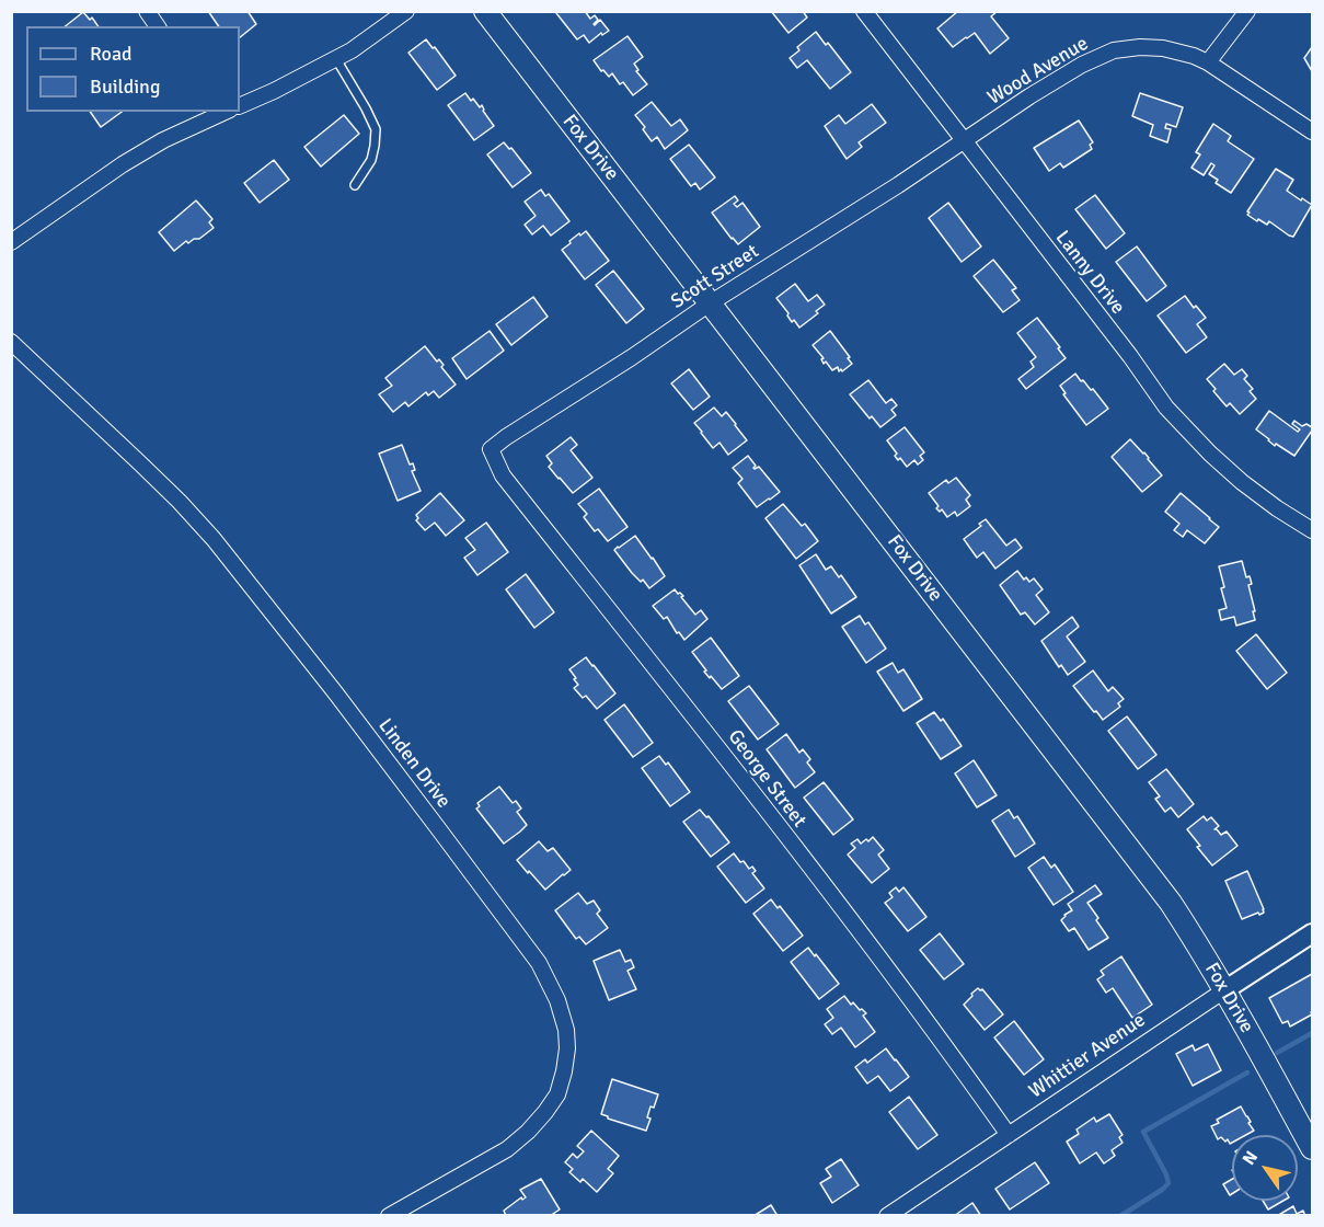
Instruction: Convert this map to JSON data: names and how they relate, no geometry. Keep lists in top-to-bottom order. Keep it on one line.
{"streets":{"main road":["Fox Drive"],"street":["Wood Avenue","Lanny Drive","Scott Street","Linden Drive","George Street","Whittier Avenue"]},"crossings":[["Wood Avenue","Lanny Drive"],["Wood Avenue","Scott Street"],["Fox Drive","Scott Street"],["Fox Drive","Whittier Avenue"],["Lanny Drive","Scott Street"],["Scott Street","George Street"],["George Street","Whittier Avenue"]],"legend":["Road","Building"],"north":"top left"}
